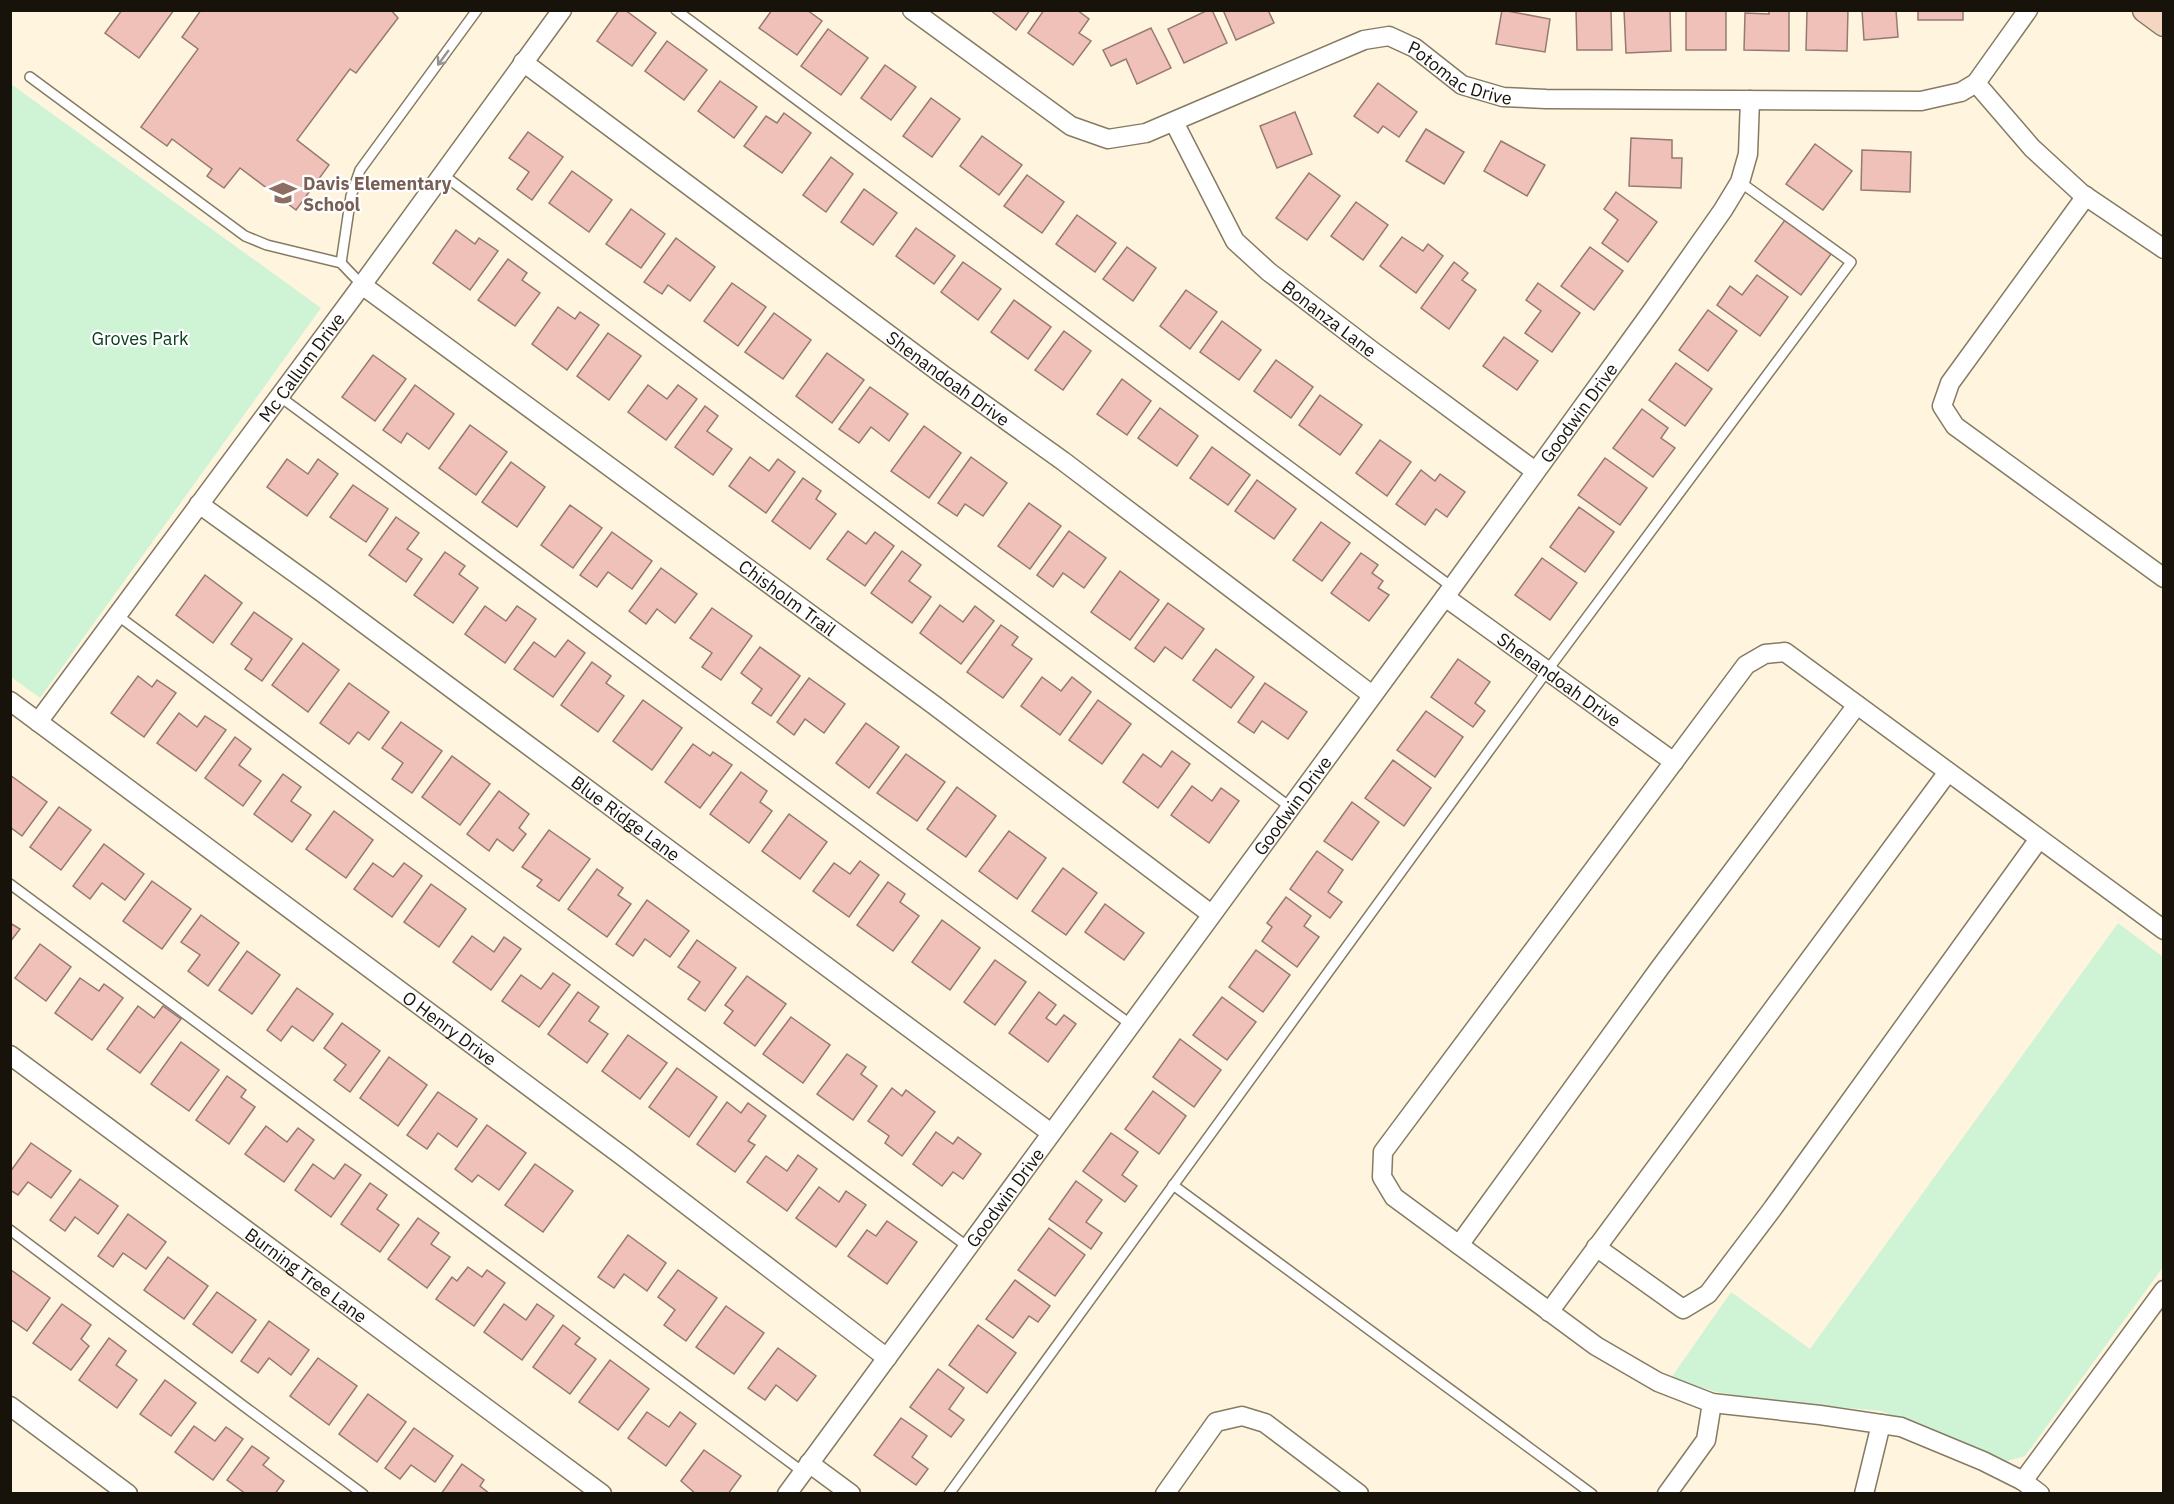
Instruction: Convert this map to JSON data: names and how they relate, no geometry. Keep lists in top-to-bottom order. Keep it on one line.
{"streets":{"street":["Potomac Drive","Bonanza Lane","Mc Callum Drive","Shenandoah Drive","Goodwin Drive","Chisholm Trail","Blue Ridge Lane","O Henry Drive","Burning Tree Lane"]},"crossings":[["Potomac Drive","Bonanza Lane"],["Potomac Drive","Goodwin Drive"],["Bonanza Lane","Goodwin Drive"],["Mc Callum Drive","Shenandoah Drive"],["Mc Callum Drive","Chisholm Trail"],["Mc Callum Drive","Blue Ridge Lane"],["Mc Callum Drive","O Henry Drive"],["Shenandoah Drive","Goodwin Drive"],["Goodwin Drive","Chisholm Trail"],["Goodwin Drive","Blue Ridge Lane"],["Goodwin Drive","O Henry Drive"]],"parks":["Groves Park"],"places":{"school or university":["Davis Elementary School"]}}
